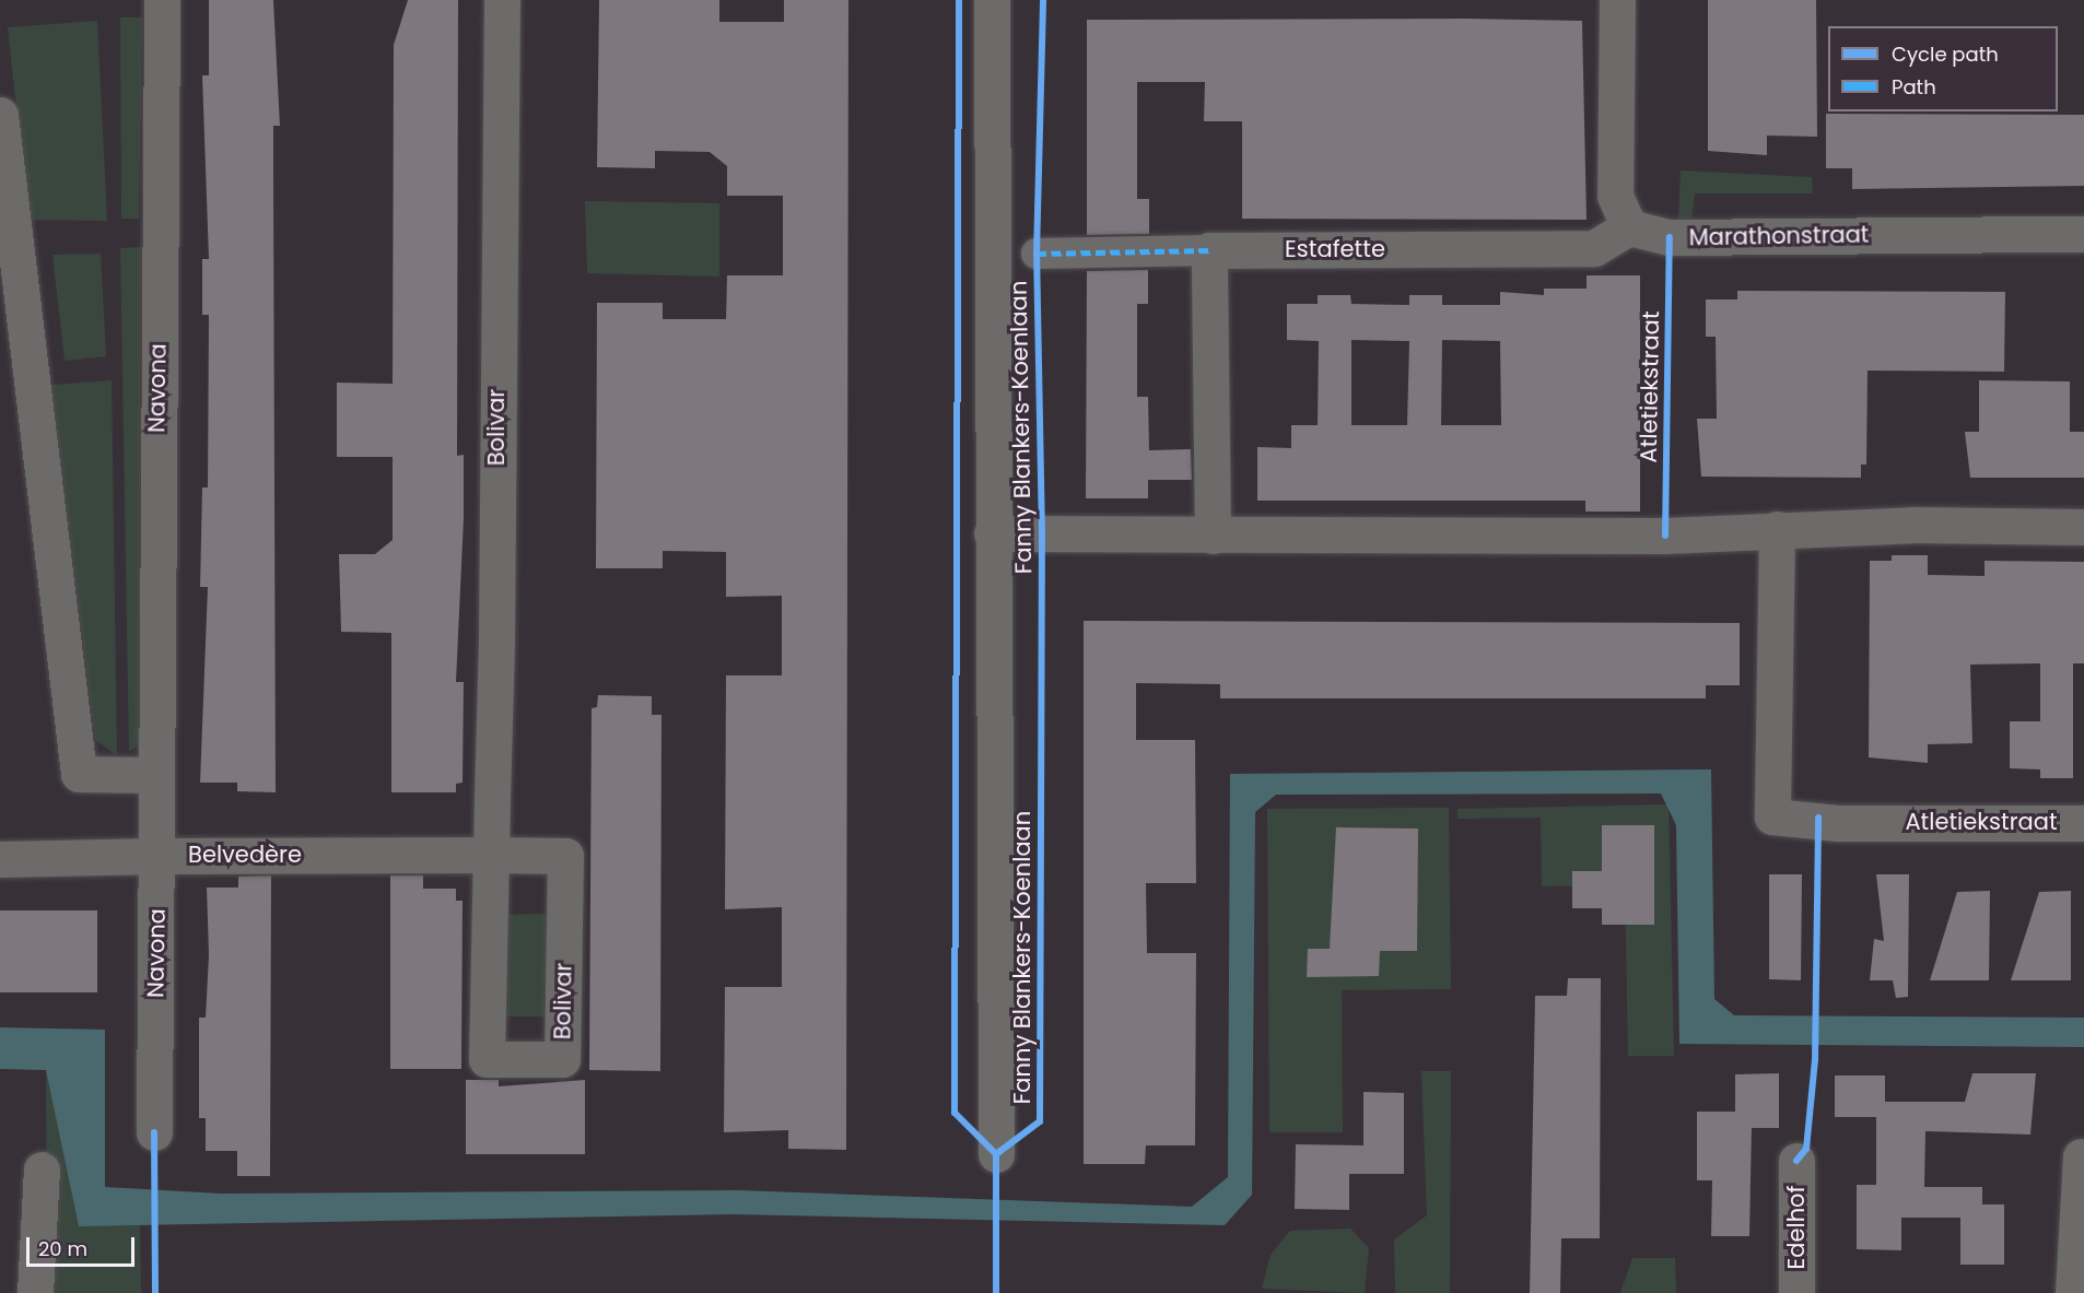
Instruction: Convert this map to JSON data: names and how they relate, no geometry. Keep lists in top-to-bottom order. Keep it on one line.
{"streets":{"street":["Marathonstraat","Estafette","Atletiekstraat","Navona","Bolivar","Fanny Blankers-Koenlaan","Belvedère","Edelhof"]},"crossings":[["Marathonstraat","Estafette"],["Navona","Belvedère"],["Bolivar","Belvedère"]],"legend":["Cycle path","Path"],"scale_bar":"20 m"}
